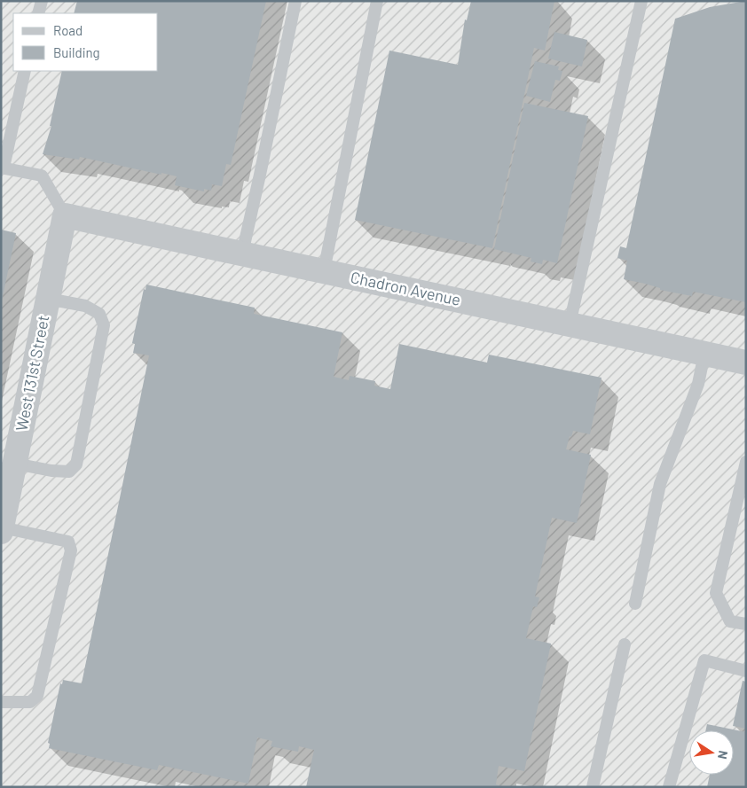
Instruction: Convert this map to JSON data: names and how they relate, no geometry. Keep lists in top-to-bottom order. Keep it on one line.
{"streets":{"street":["Chadron Avenue","West 131st Street"]},"crossings":[["Chadron Avenue","West 131st Street"]],"legend":["Road","Building"],"north":"right"}
